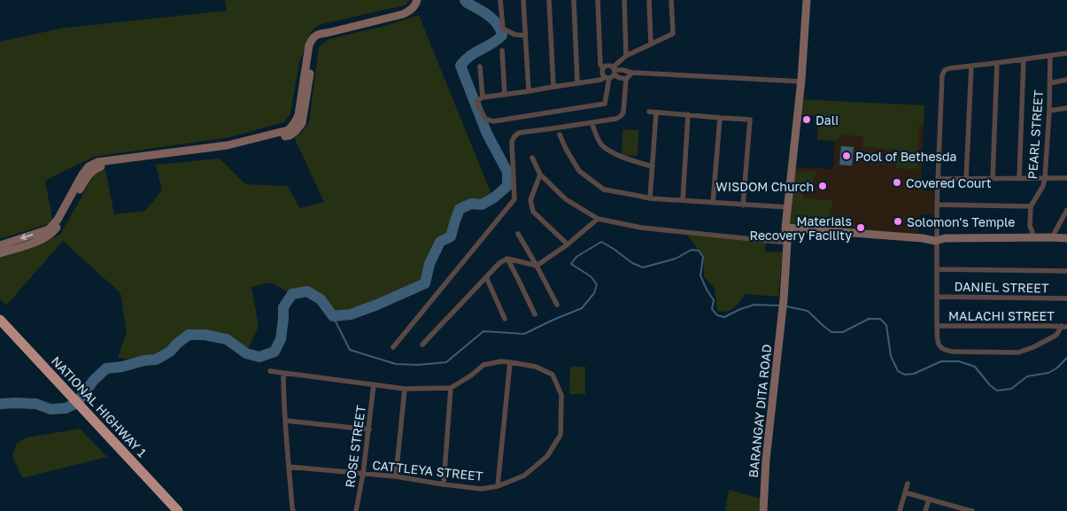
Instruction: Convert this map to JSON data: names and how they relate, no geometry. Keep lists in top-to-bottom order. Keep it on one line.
{"streets":{"highway":["NATIONAL HIGHWAY 1"],"street":["PEARL STREET","DANIEL STREET","MALACHI STREET","BARANGAY DITA ROAD","ROSE STREET","CATTLEYA STREET"]},"crossings":[["ROSE STREET","CATTLEYA STREET"]],"places":["Dali","Pool of Bethesda","Covered Court","WISDOM Church","Solomon's Temple","Materials Recovery Facility"]}
